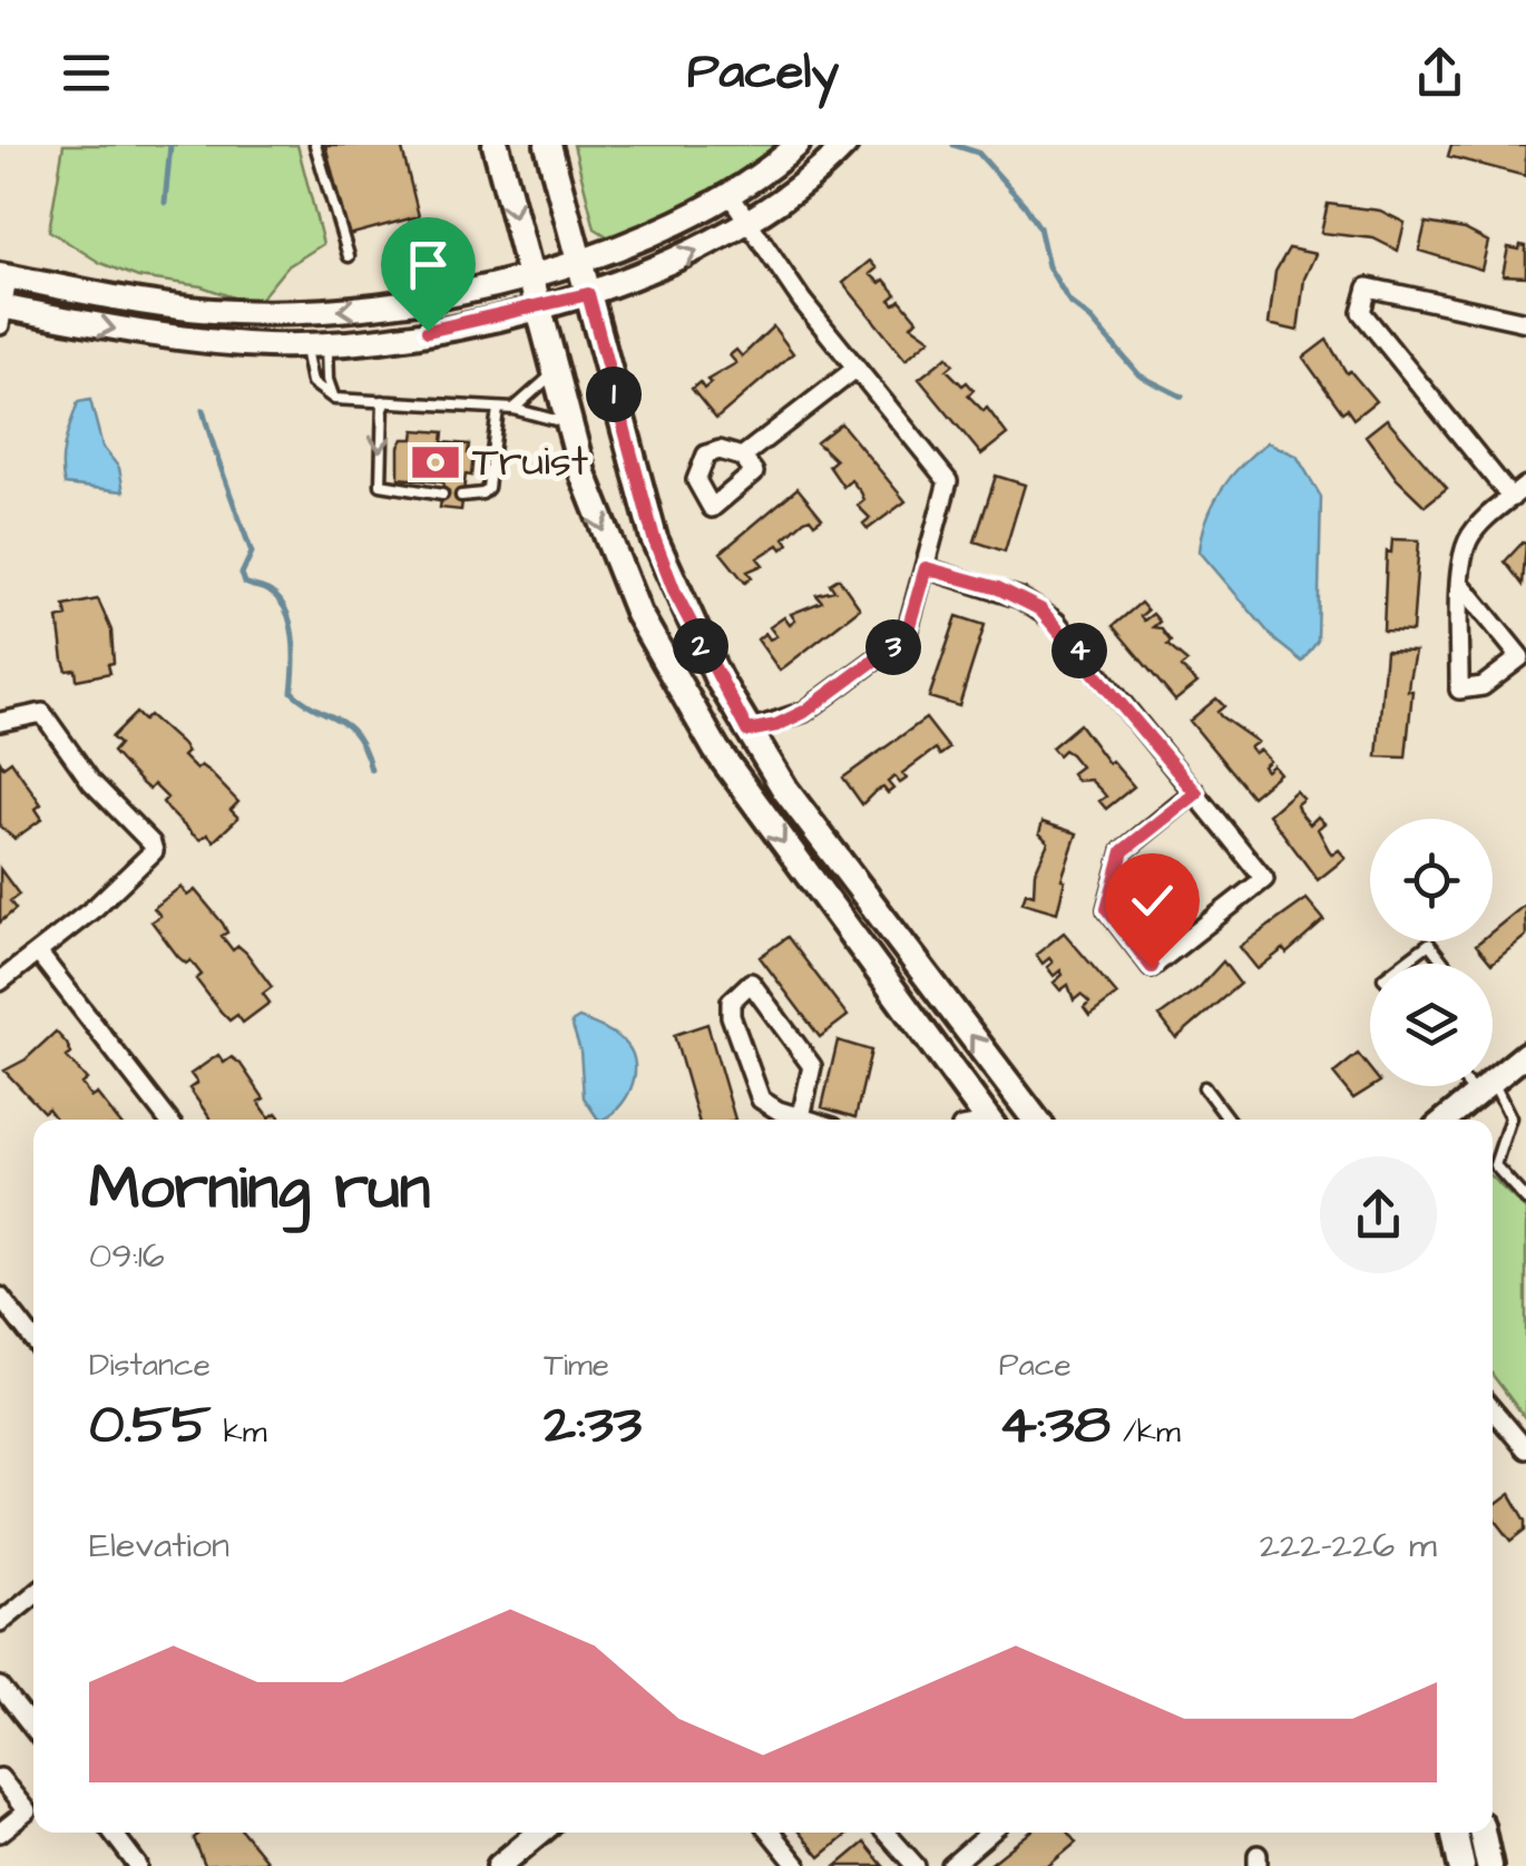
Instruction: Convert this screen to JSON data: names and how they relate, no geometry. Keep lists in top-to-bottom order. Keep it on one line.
{"places":{"bank":["Truist"]},"page":{"header":"Pacely","pins":["1","2","3","4"],"heading":["Morning run","09:16"],"stats":[["Distance","0.55 km"],["Time","2:33"],["Pace","4:38 /km"]],"chart":["Elevation","222–226 m"]}}
